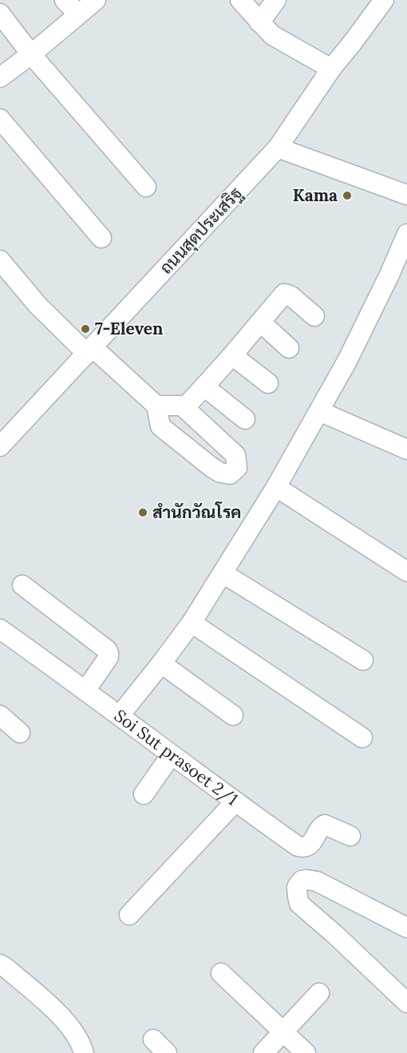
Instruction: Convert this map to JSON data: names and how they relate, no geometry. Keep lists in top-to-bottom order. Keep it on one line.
{"streets":{"street":["ถนนสุดประเสริฐ","Soi Sut prasoet 2/1"]},"places":["Kama","7-Eleven","สำนักวัณโรค"]}
